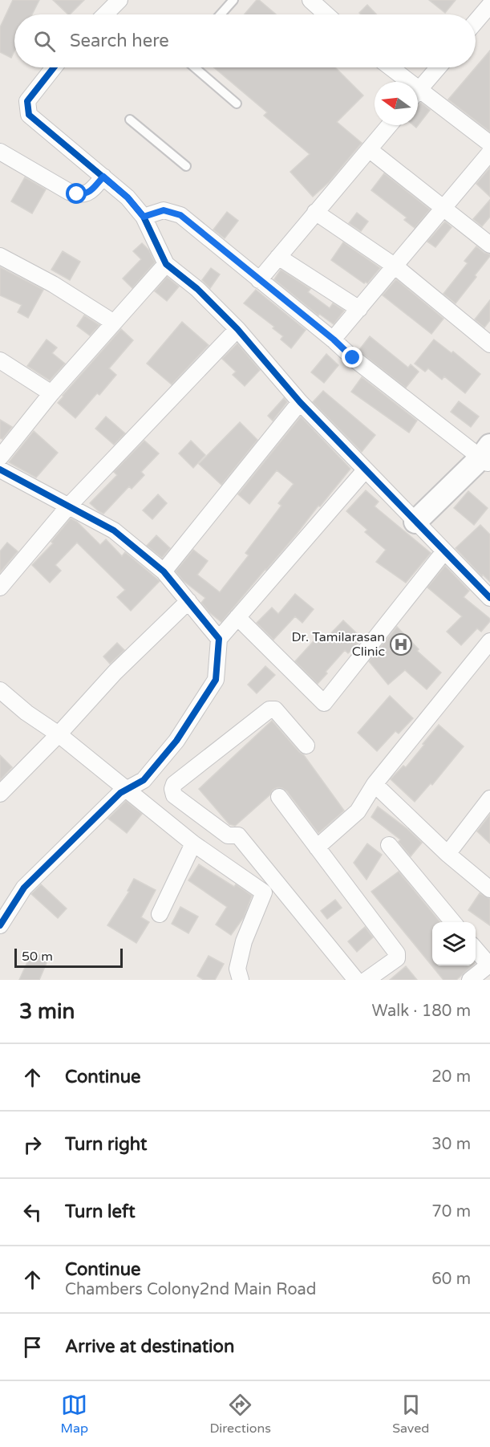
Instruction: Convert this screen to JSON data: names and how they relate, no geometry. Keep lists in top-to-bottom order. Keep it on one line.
{"places":{"hospital":["Dr. Tamilarasan Clinic"]},"scale_bar":"50 m","north":"left","page":{"search":"Search here","scale":"50 m","heading":["3 min","Walk · 180 m"],"list":[["Continue","20 m"],["Turn right","30 m"],["Turn left","70 m"],["Continue","Chambers Colony2nd Main Road","60 m"],"Arrive at destination"],"nav":["Map","Directions","Saved"]}}
